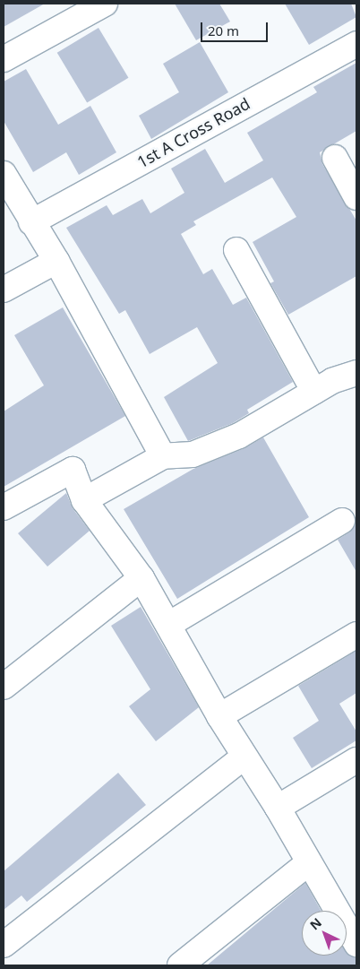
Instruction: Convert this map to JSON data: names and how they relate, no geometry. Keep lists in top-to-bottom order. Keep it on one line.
{"streets":{"street":["1st A Cross Road"]},"scale_bar":"20 m","north":"top left"}
